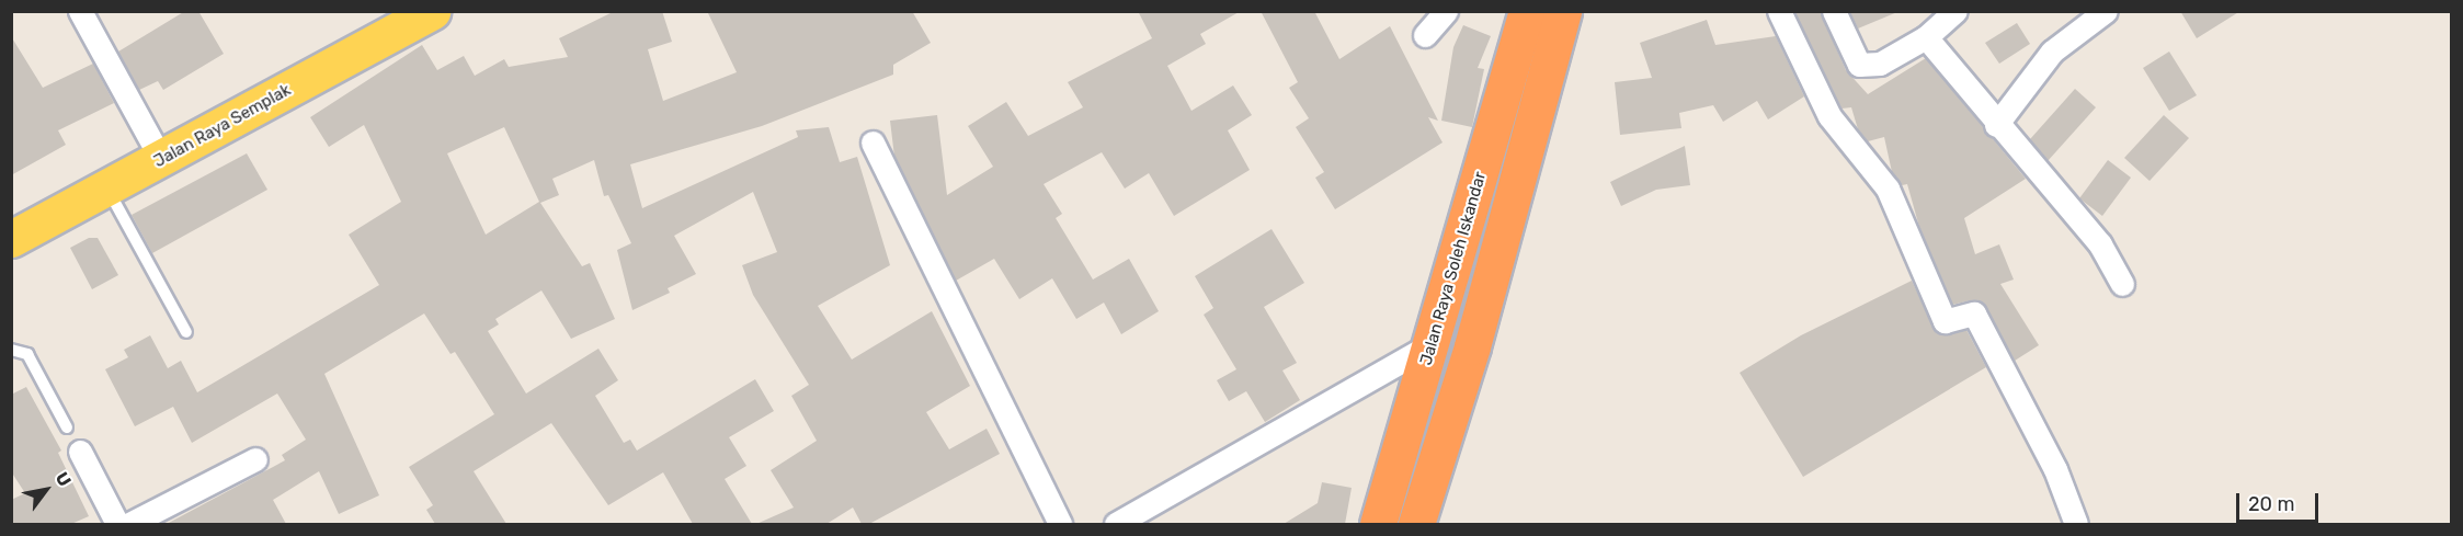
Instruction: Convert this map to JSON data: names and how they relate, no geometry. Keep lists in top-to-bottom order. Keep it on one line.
{"streets":{"highway":["Jalan Raya Soleh Iskandar"],"main road":["Jalan Raya Semplak"]},"scale_bar":"20 m","north":"top right"}
